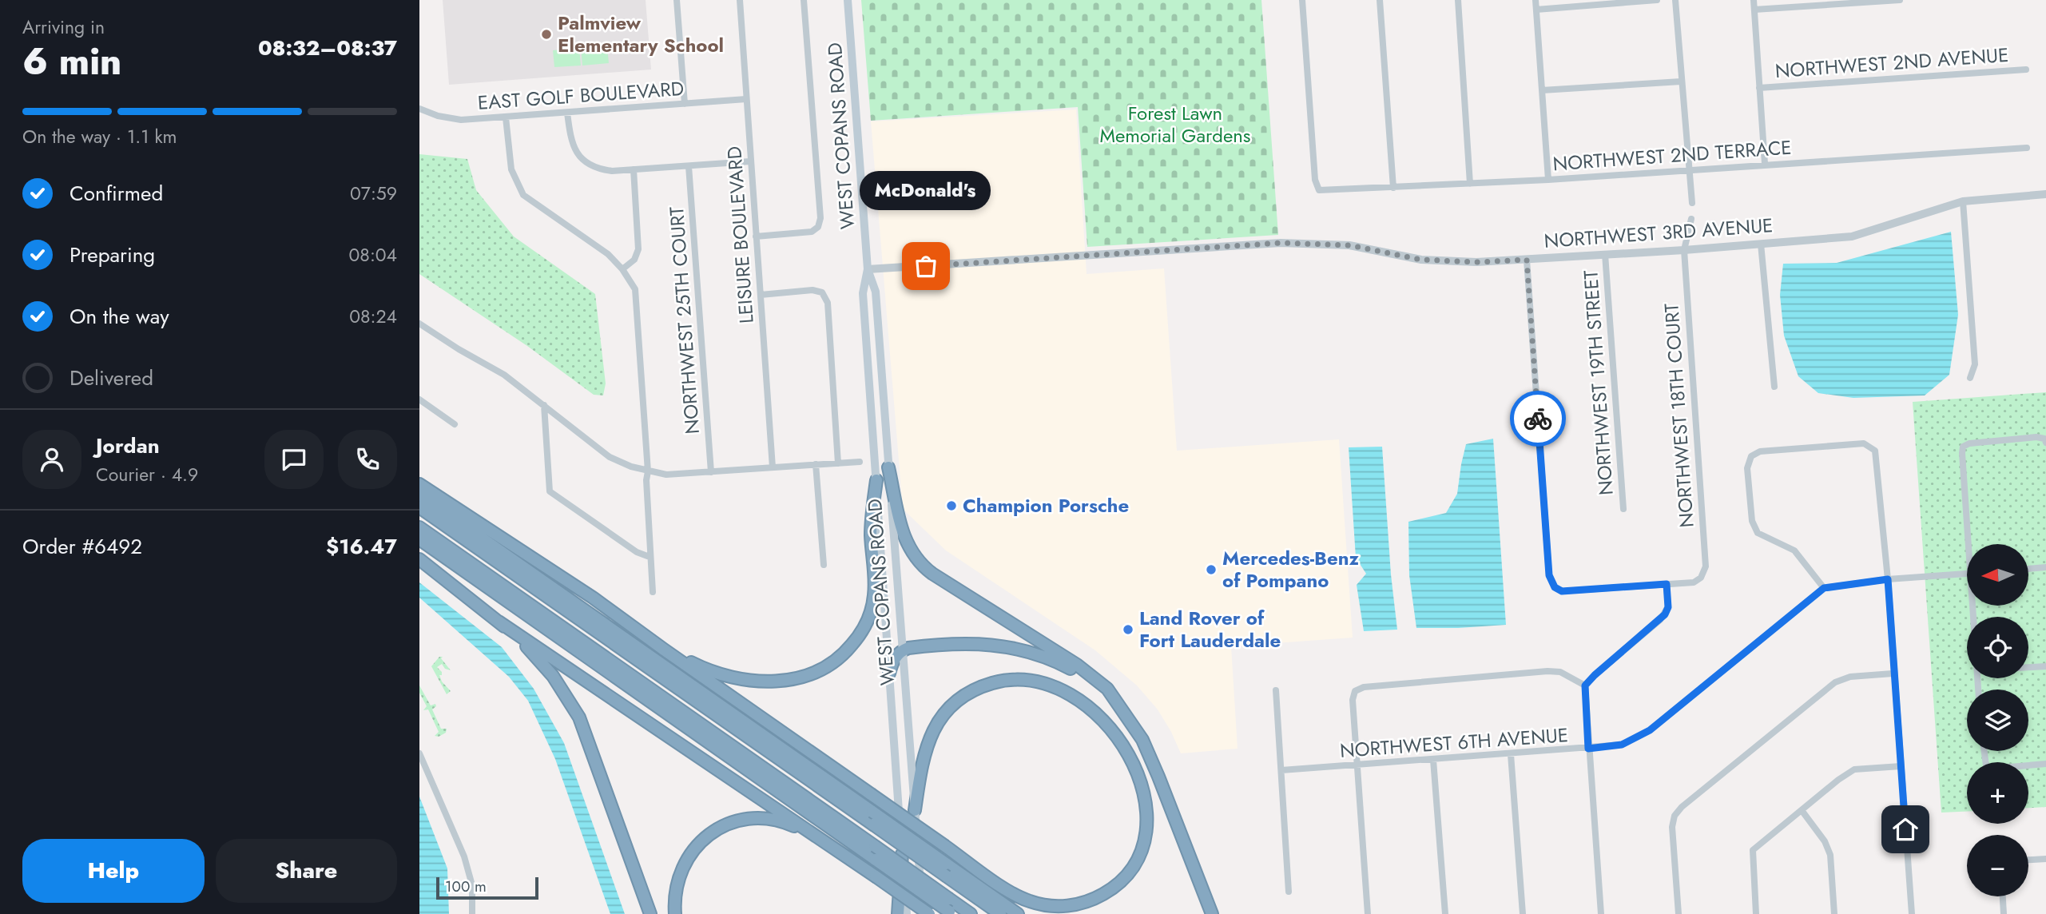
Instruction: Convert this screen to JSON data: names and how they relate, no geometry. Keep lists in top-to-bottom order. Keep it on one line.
{"streets":{"main road":["WEST COPANS ROAD"],"street":["NORTHWEST 2ND AVENUE","EAST GOLF BOULEVARD","NORTHWEST 2ND TERRACE","NORTHWEST 3RD AVENUE","LEISURE BOULEVARD","NORTHWEST 25TH COURT","NORTHWEST 19TH STREET","NORTHWEST 18TH COURT","NORTHWEST 6TH AVENUE"]},"crossings":[["EAST GOLF BOULEVARD","LEISURE BOULEVARD"],["WEST COPANS ROAD","NORTHWEST 3RD AVENUE"],["NORTHWEST 3RD AVENUE","NORTHWEST 19TH STREET"],["NORTHWEST 3RD AVENUE","NORTHWEST 18TH COURT"]],"parks":["Forest Lawn Memorial Gardens"],"places":["Palmview Elementary School","McDonald's","Champion Porsche","Mercedes-Benz of Pompano","Land Rover of Fort Lauderdale"],"scale_bar":"100 m","north":"left","page":{"heading":["6 min","Arriving in","08:32–08:37"],"panel":["Jordan","Courier · 4.9","Order #6492","$16.47"],"bar":"On the way · 1.1 km","list":[["Confirmed","07:59"],["Preparing","08:04"],["On the way","08:24"],"Delivered"],"bubble":"McDonald's","map_buttons":["+","−"],"buttons":["Help","Share"],"scale":"100 m"}}
